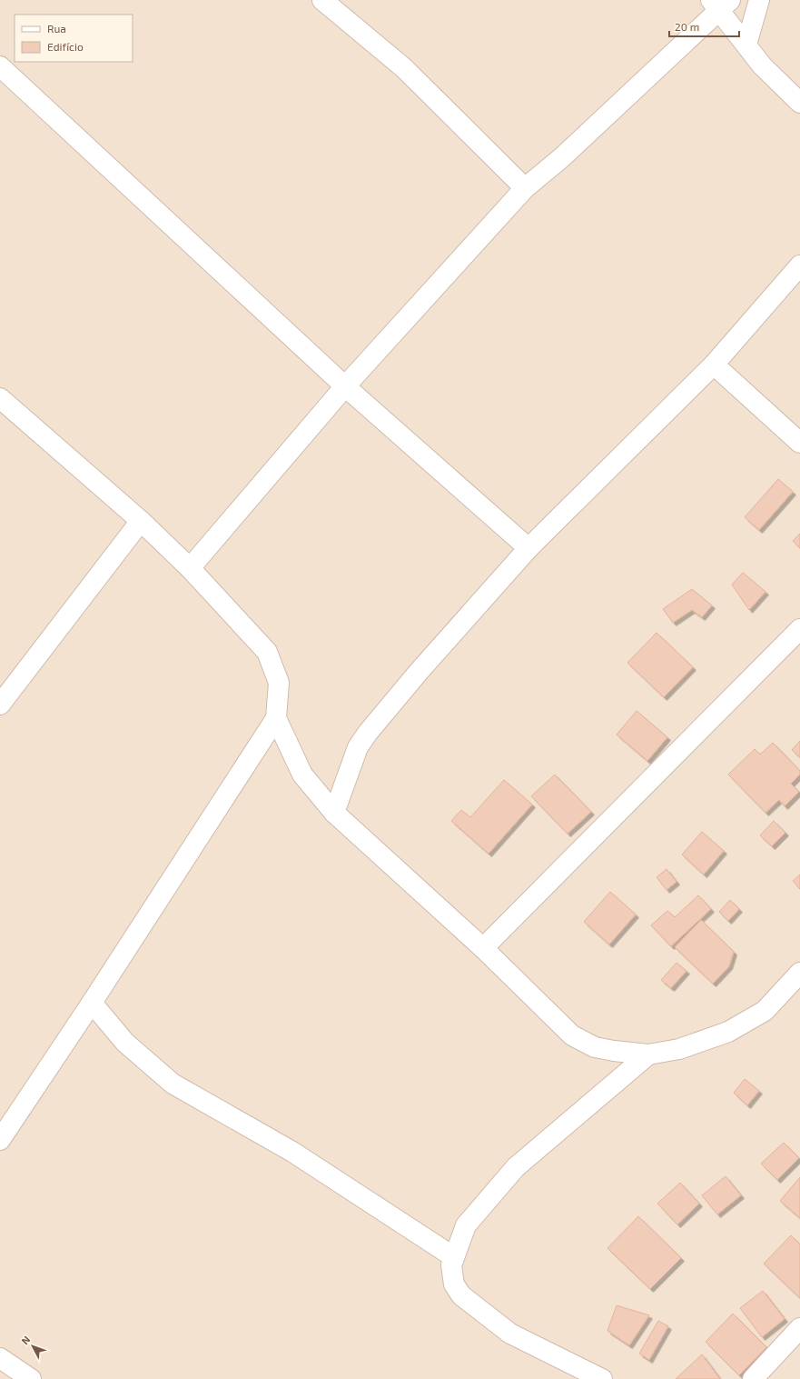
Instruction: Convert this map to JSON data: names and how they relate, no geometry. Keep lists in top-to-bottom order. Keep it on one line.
{"legend":["Rua","Edifício"],"scale_bar":"20 m","north":"top left"}
